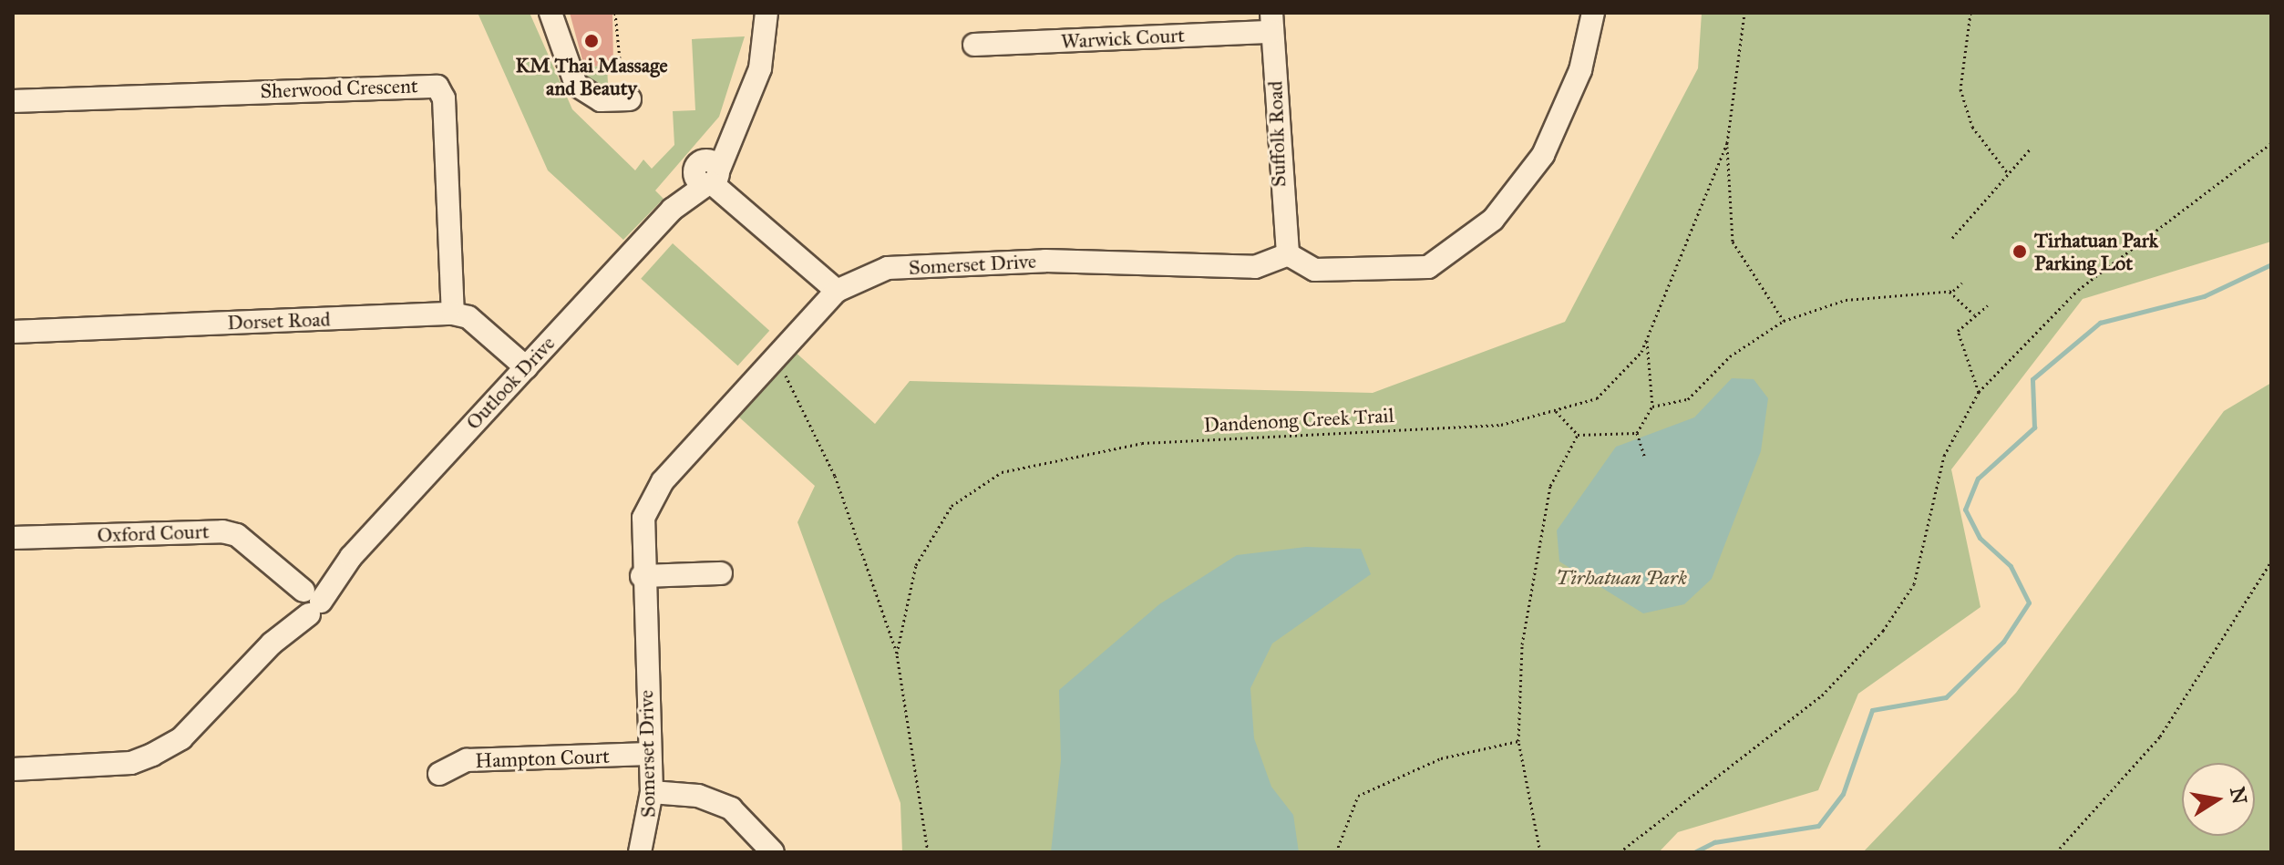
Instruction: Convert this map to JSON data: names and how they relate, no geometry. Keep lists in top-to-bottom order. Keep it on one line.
{"streets":{"street":["Warwick Court","Sherwood Crescent","Suffolk Road","Somerset Drive","Dorset Road","Outlook Drive","Oxford Court","Hampton Court"],"path":["Dandenong Creek Trail"]},"crossings":[["Warwick Court","Suffolk Road"],["Sherwood Crescent","Dorset Road"],["Suffolk Road","Somerset Drive"],["Somerset Drive","Hampton Court"],["Outlook Drive","Oxford Court"]],"parks":["Tirhatuan Park"],"places":["KM Thai Massage and Beauty","Tirhatuan Park Parking Lot"],"north":"right"}
